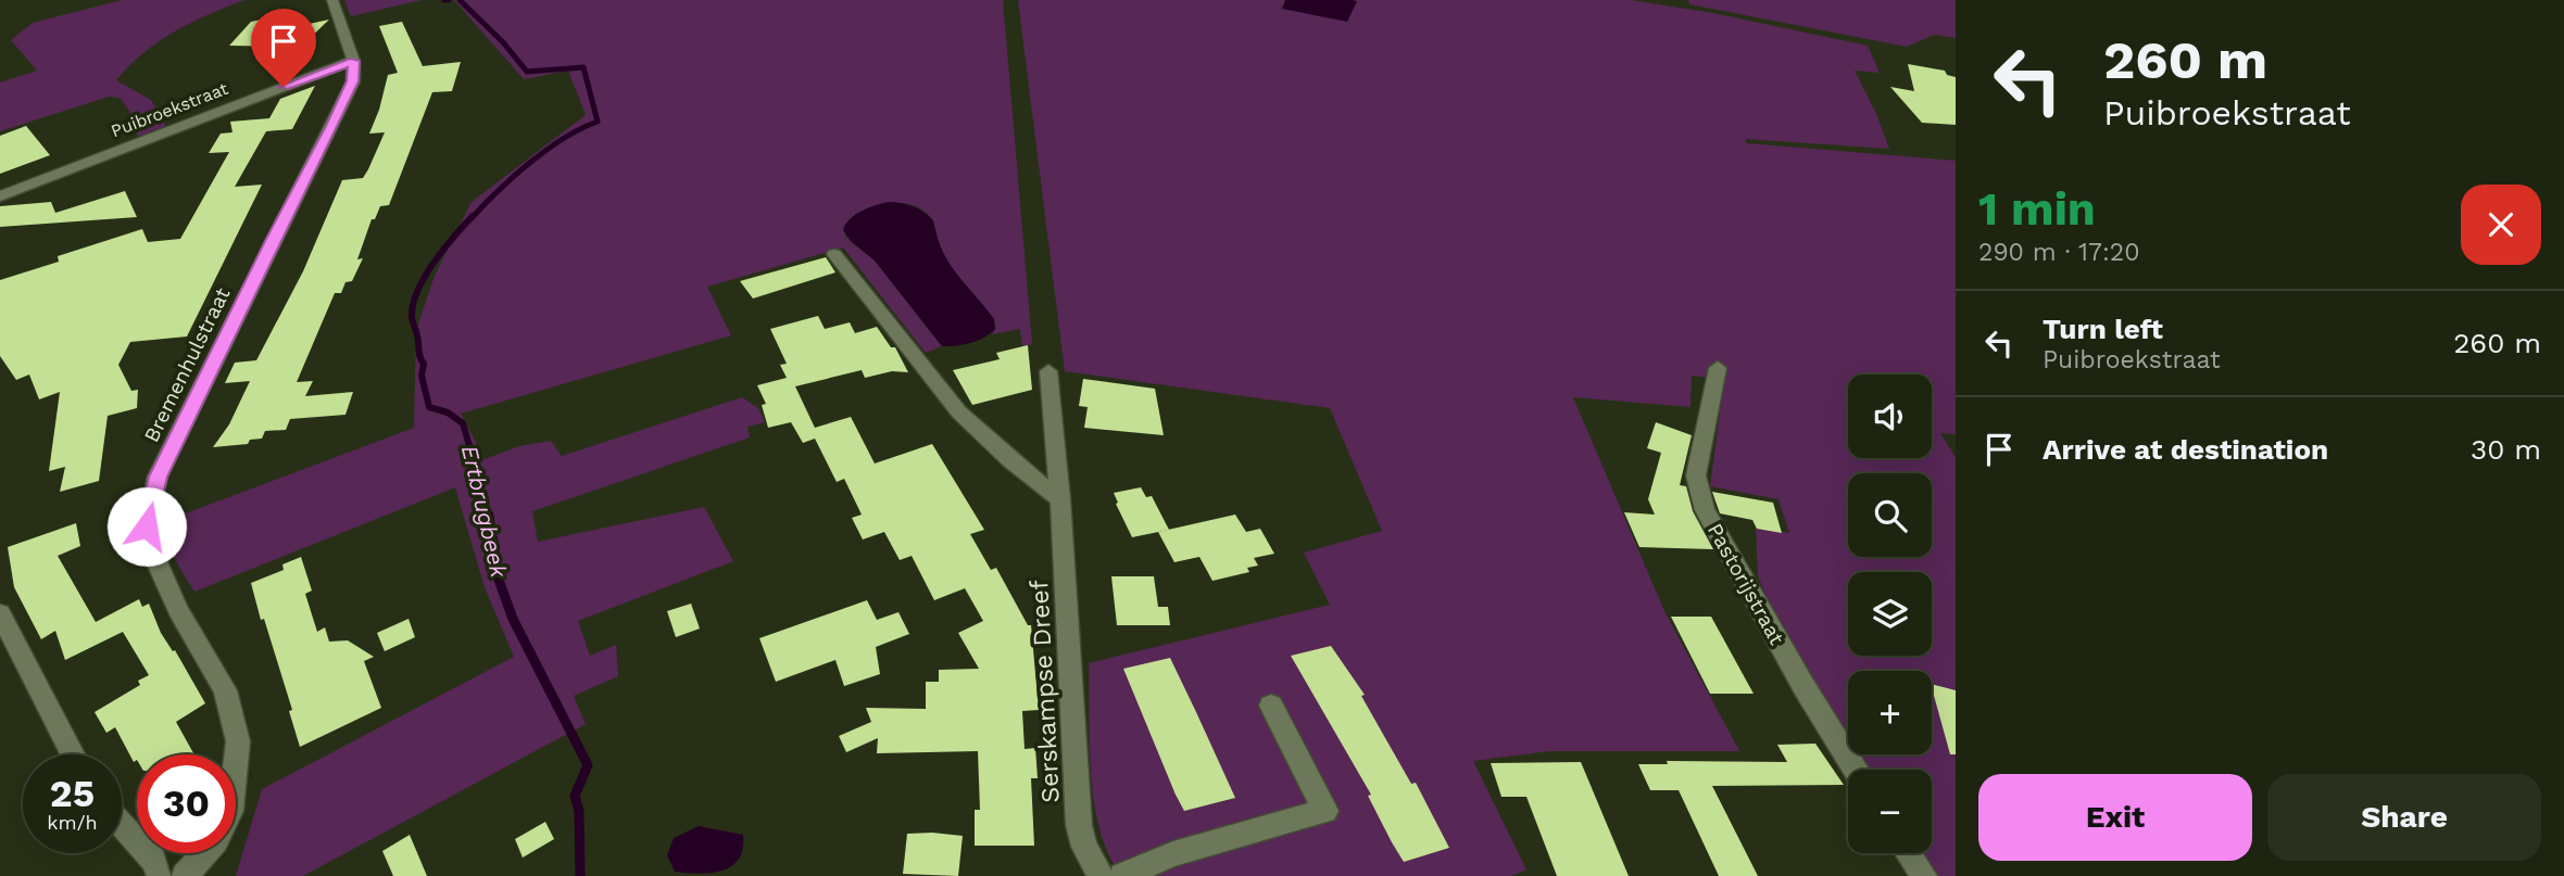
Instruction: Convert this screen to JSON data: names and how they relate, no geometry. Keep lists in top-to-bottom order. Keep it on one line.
{"streets":{"street":["Puibroekstraat","Bremenhulstraat","Pastorijstraat","Serskampse Dreef"]},"crossings":[["Puibroekstraat","Bremenhulstraat"]],"water":["Ertbrugbeek"],"page":{"turn":["260 m","Puibroekstraat"],"heading":["1 min","290 m · 17:20"],"list":[{"name":"Turn left","note":"Puibroekstraat","value":"260 m"},{"name":"Arrive at destination","value":"30 m"}],"map_buttons":["+","−"],"speed":"25 km/h","limit":"30","buttons":["Exit","Share"]}}
